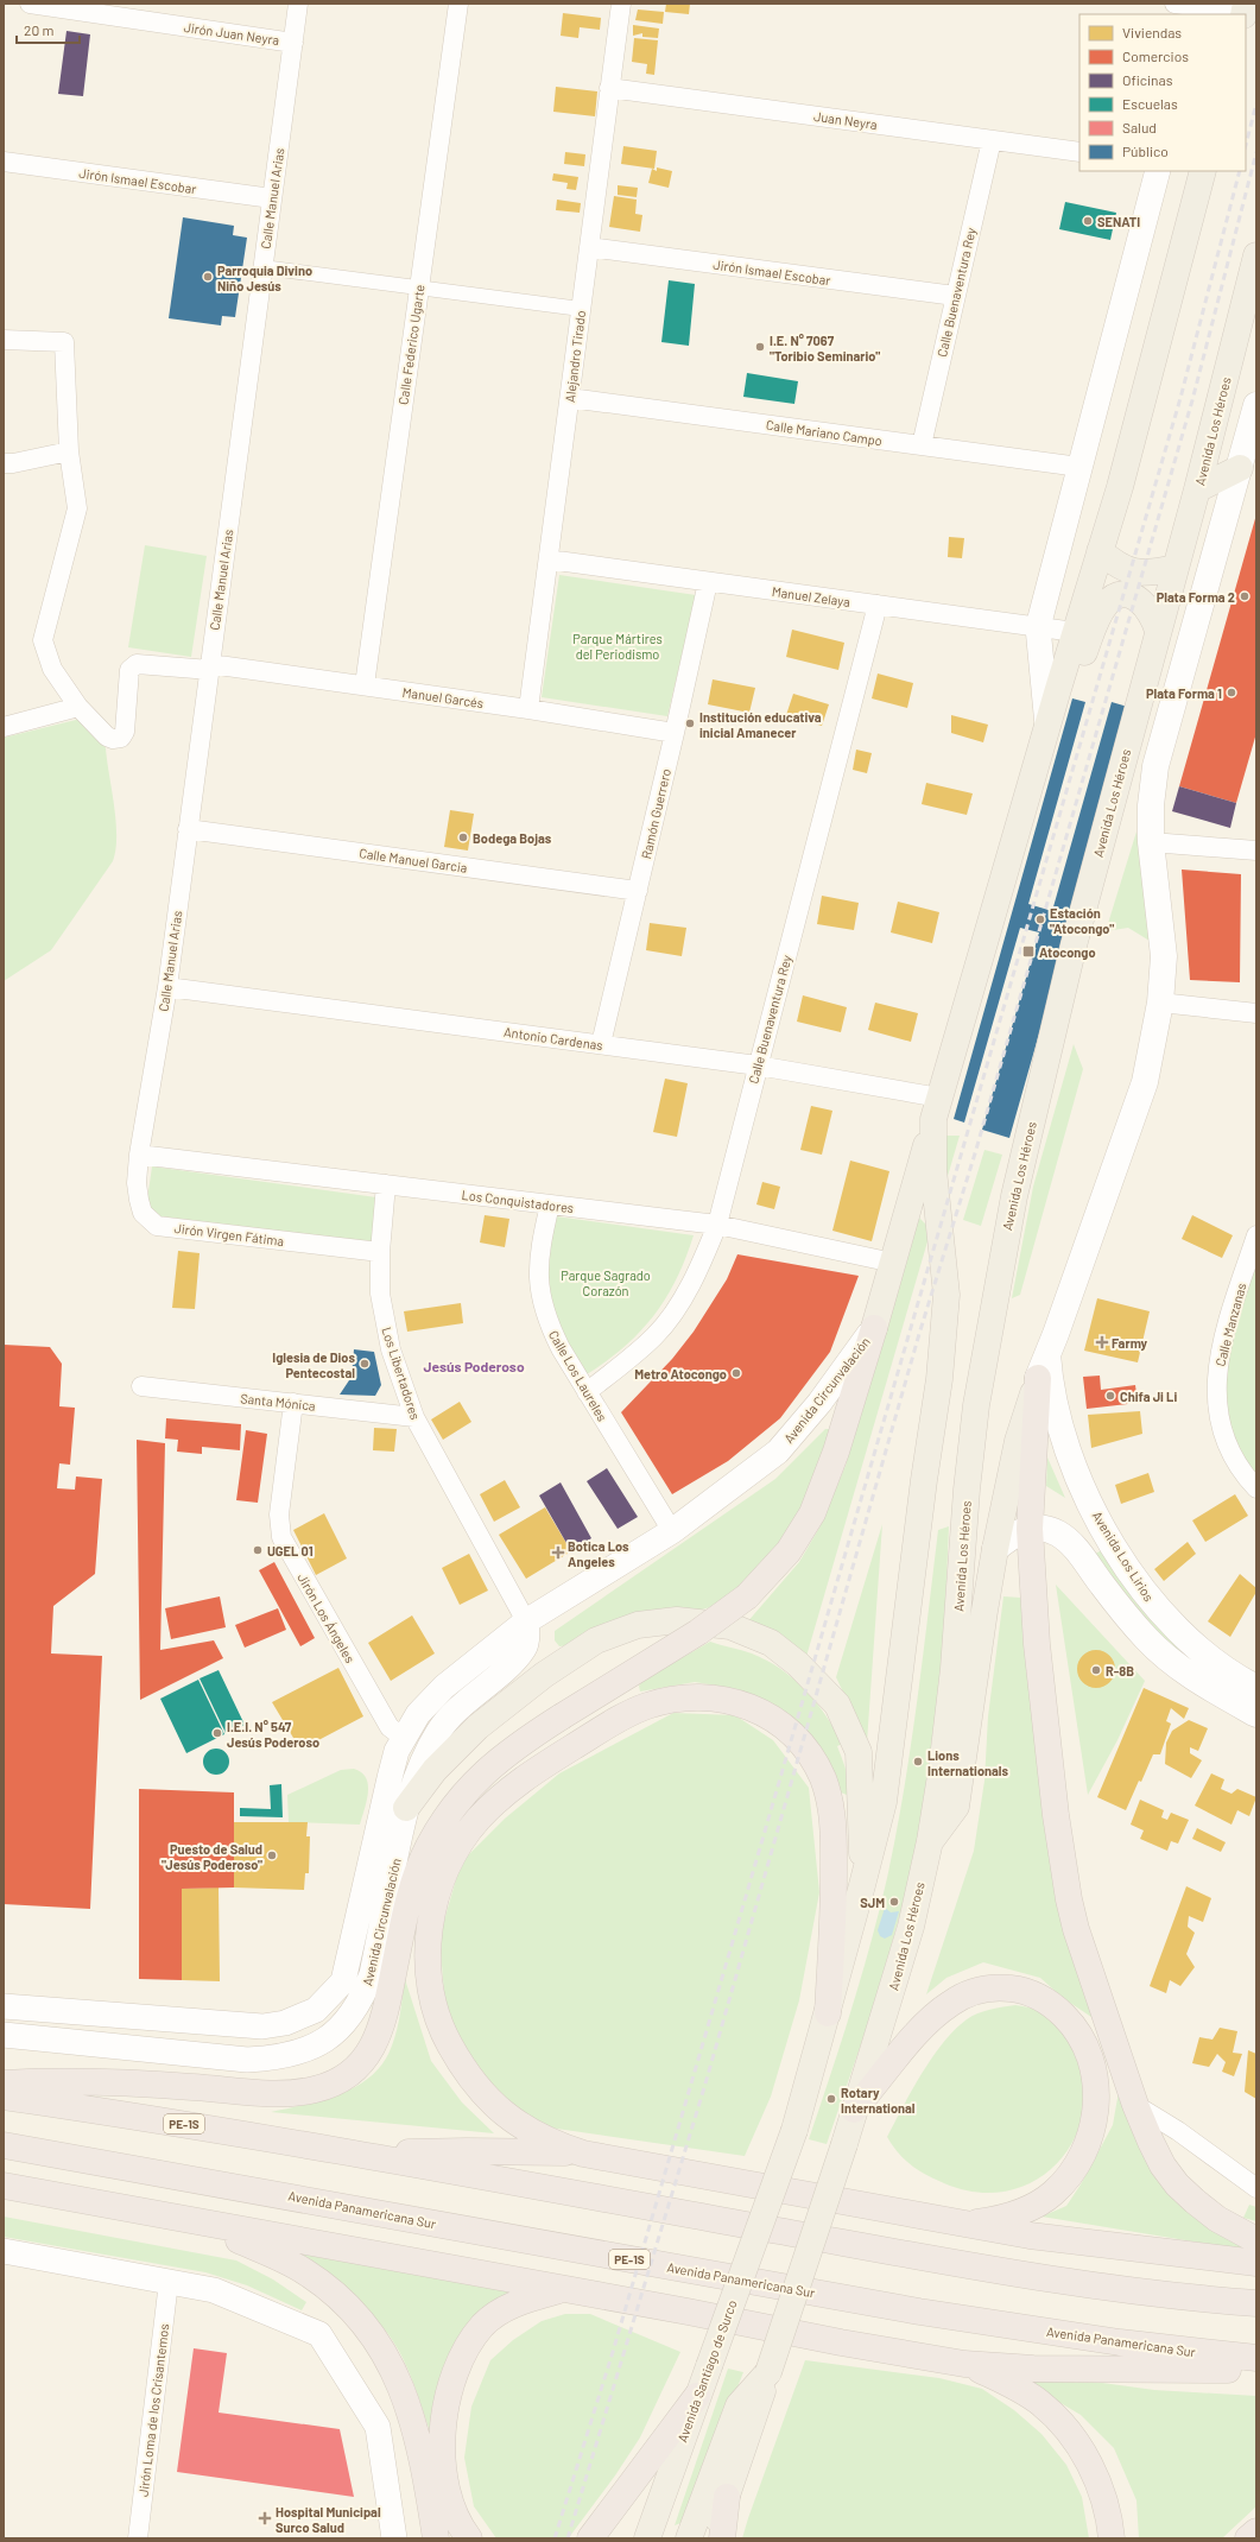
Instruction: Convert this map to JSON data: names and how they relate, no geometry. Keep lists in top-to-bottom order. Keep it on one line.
{"streets":{"highway":["PE-1S","Avenida Panamericana Sur"],"main road":["Avenida Los Héroes","Avenida Circunvalación","Avenida Los Lirios","Avenida Santiago de Surco"],"street":["Jirón Juan Neyra","Juan Neyra","Jirón Ismael Escobar","Calle Manuel Arias","Calle Buenaventura Rey","Calle Federico Ugarte","Alejandro Tirado","Calle Mariano Campo","Manuel Zelaya","Manuel Garcés","Ramón Guerrero","Calle Manuel Garcia","Antonio Cardenas","Los Conquistadores","Jirón Virgen Fátima","Calle Manzanas","Los Libertadores","Calle Los Laureles","Santa Mónica","Jirón Los Ángeles","Jirón Loma de los Crisantemos"]},"crossings":[["Jirón Juan Neyra","Calle Manuel Arias"],["Juan Neyra","Calle Buenaventura Rey"],["Juan Neyra","Alejandro Tirado"],["Jirón Ismael Escobar","Calle Manuel Arias"],["Jirón Ismael Escobar","Calle Buenaventura Rey"],["Jirón Ismael Escobar","Alejandro Tirado"],["Calle Manuel Arias","Manuel Garcés"],["Calle Manuel Arias","Calle Manuel Garcia"],["Calle Manuel Arias","Antonio Cardenas"],["Calle Manuel Arias","Los Conquistadores"],["Calle Manuel Arias","Jirón Virgen Fátima"],["Calle Buenaventura Rey","Calle Mariano Campo"],["Calle Buenaventura Rey","Manuel Zelaya"],["Calle Buenaventura Rey","Antonio Cardenas"],["Calle Buenaventura Rey","Los Conquistadores"],["Calle Buenaventura Rey","Calle Los Laureles"],["Calle Federico Ugarte","Manuel Garcés"],["Alejandro Tirado","Calle Mariano Campo"],["Alejandro Tirado","Manuel Zelaya"],["Alejandro Tirado","Manuel Garcés"],["Manuel Zelaya","Ramón Guerrero"],["Manuel Garcés","Ramón Guerrero"],["Ramón Guerrero","Calle Manuel Garcia"],["Ramón Guerrero","Antonio Cardenas"],["Antonio Cardenas","Avenida Circunvalación"],["Los Conquistadores","Jirón Virgen Fátima"],["Los Conquistadores","Los Libertadores"],["Los Conquistadores","Calle Los Laureles"],["Los Conquistadores","Avenida Circunvalación"],["Jirón Virgen Fátima","Los Libertadores"],["Los Libertadores","Avenida Circunvalación"],["Los Libertadores","Santa Mónica"],["Calle Los Laureles","Avenida Circunvalación"],["Avenida Circunvalación","Jirón Los Ángeles"],["Santa Mónica","Jirón Los Ángeles"]],"districts":["Jesús Poderoso"],"parks":["Parque Mártires del Periodismo","Parque Sagrado Corazón"],"places":{"other":["SENATI","Parroquia Divino Niño Jesús","I.E. N° 7067 \"Toribio Seminario\"","Plata Forma 2","Plata Forma 1","Institución educativa inicial Amanecer","Bodega Bojas","Estación \"Atocongo\"","Iglesia de Dios Pentecostal","Metro Atocongo","Chifa Ji Li","UGEL 01","R-8B","I.E.I. N° 547 Jesús Poderoso","Lions Internationals","Puesto de Salud \"Jesús Poderoso\"","SJM","Rotary International"],"transit":["Atocongo"],"health":["Farmy","Botica Los Angeles","Hospital Municipal Surco Salud"]},"legend":["Viviendas","Comercios","Oficinas","Escuelas","Salud","Público"],"scale_bar":"20 m"}
